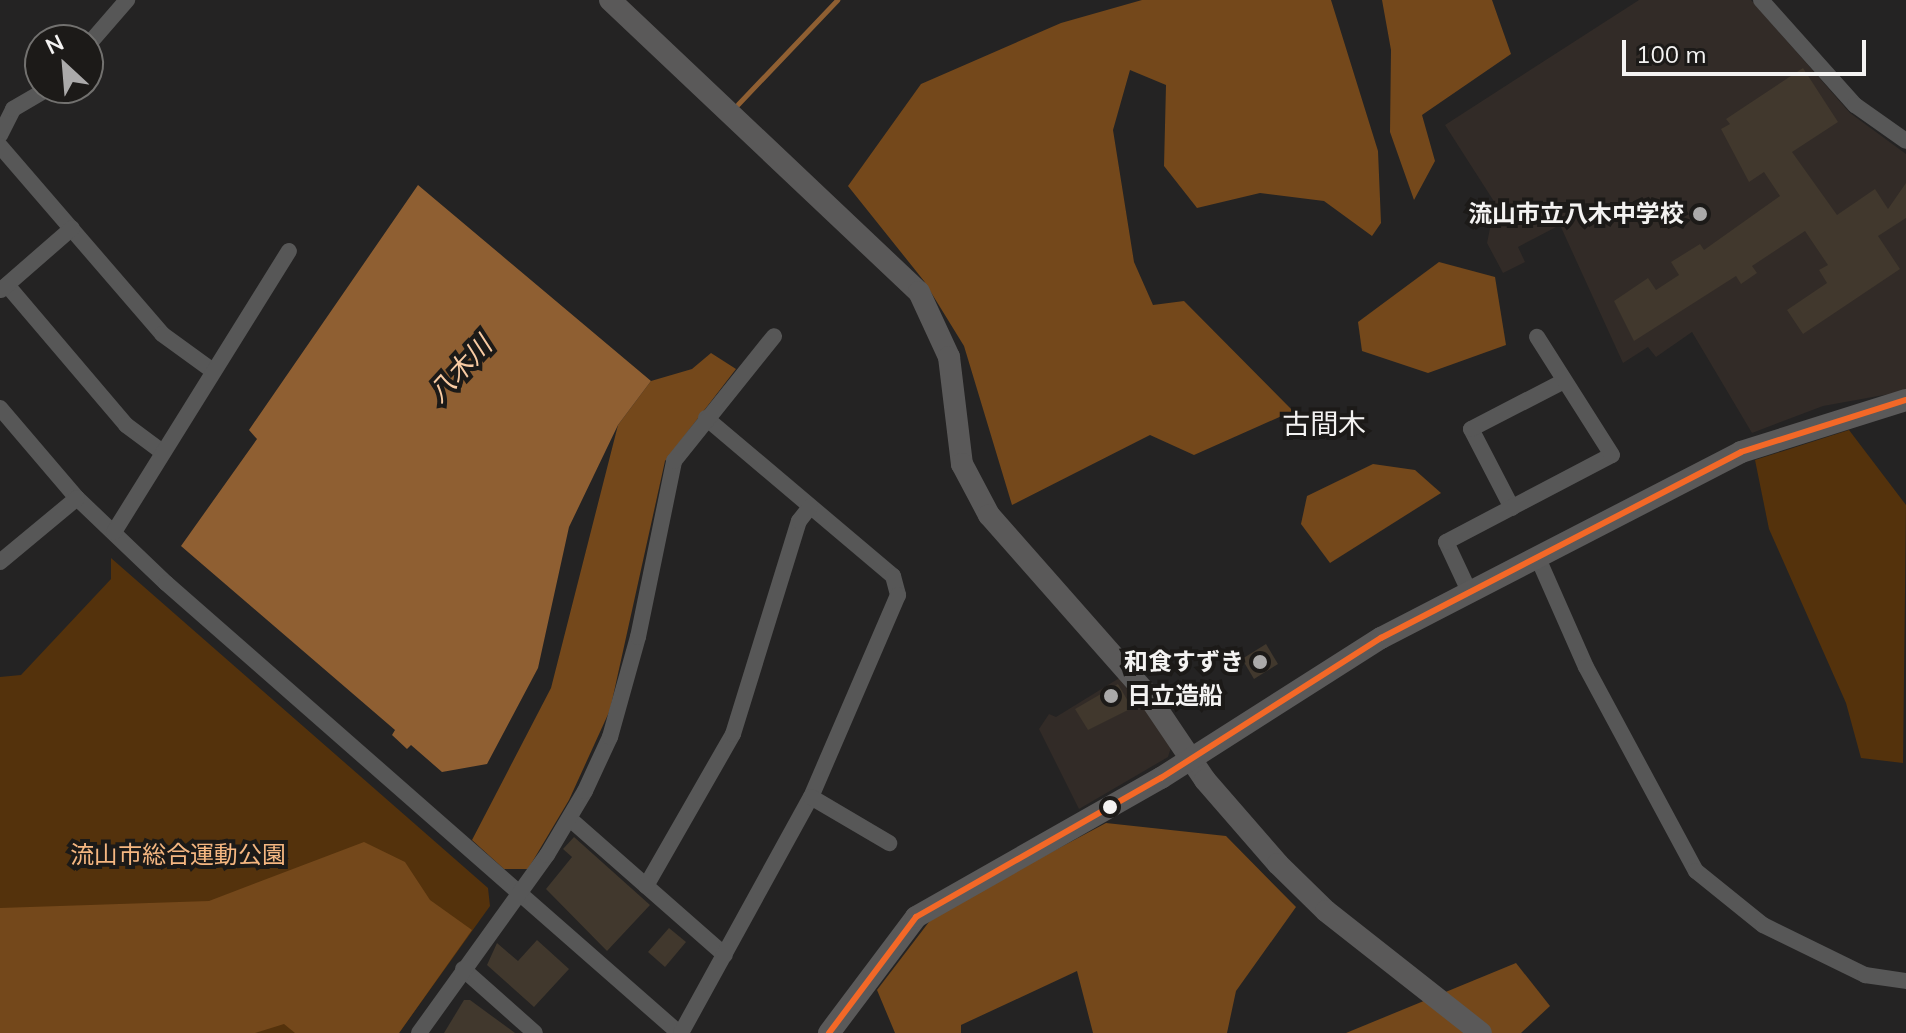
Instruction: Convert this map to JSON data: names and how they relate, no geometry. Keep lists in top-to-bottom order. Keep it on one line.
{"districts":["古間木"],"water":["八木川"],"parks":["流山市総合運動公園"],"places":["流山市立八木中学校","和食すずき","日立造船"],"scale_bar":"100 m","north":"top left"}
